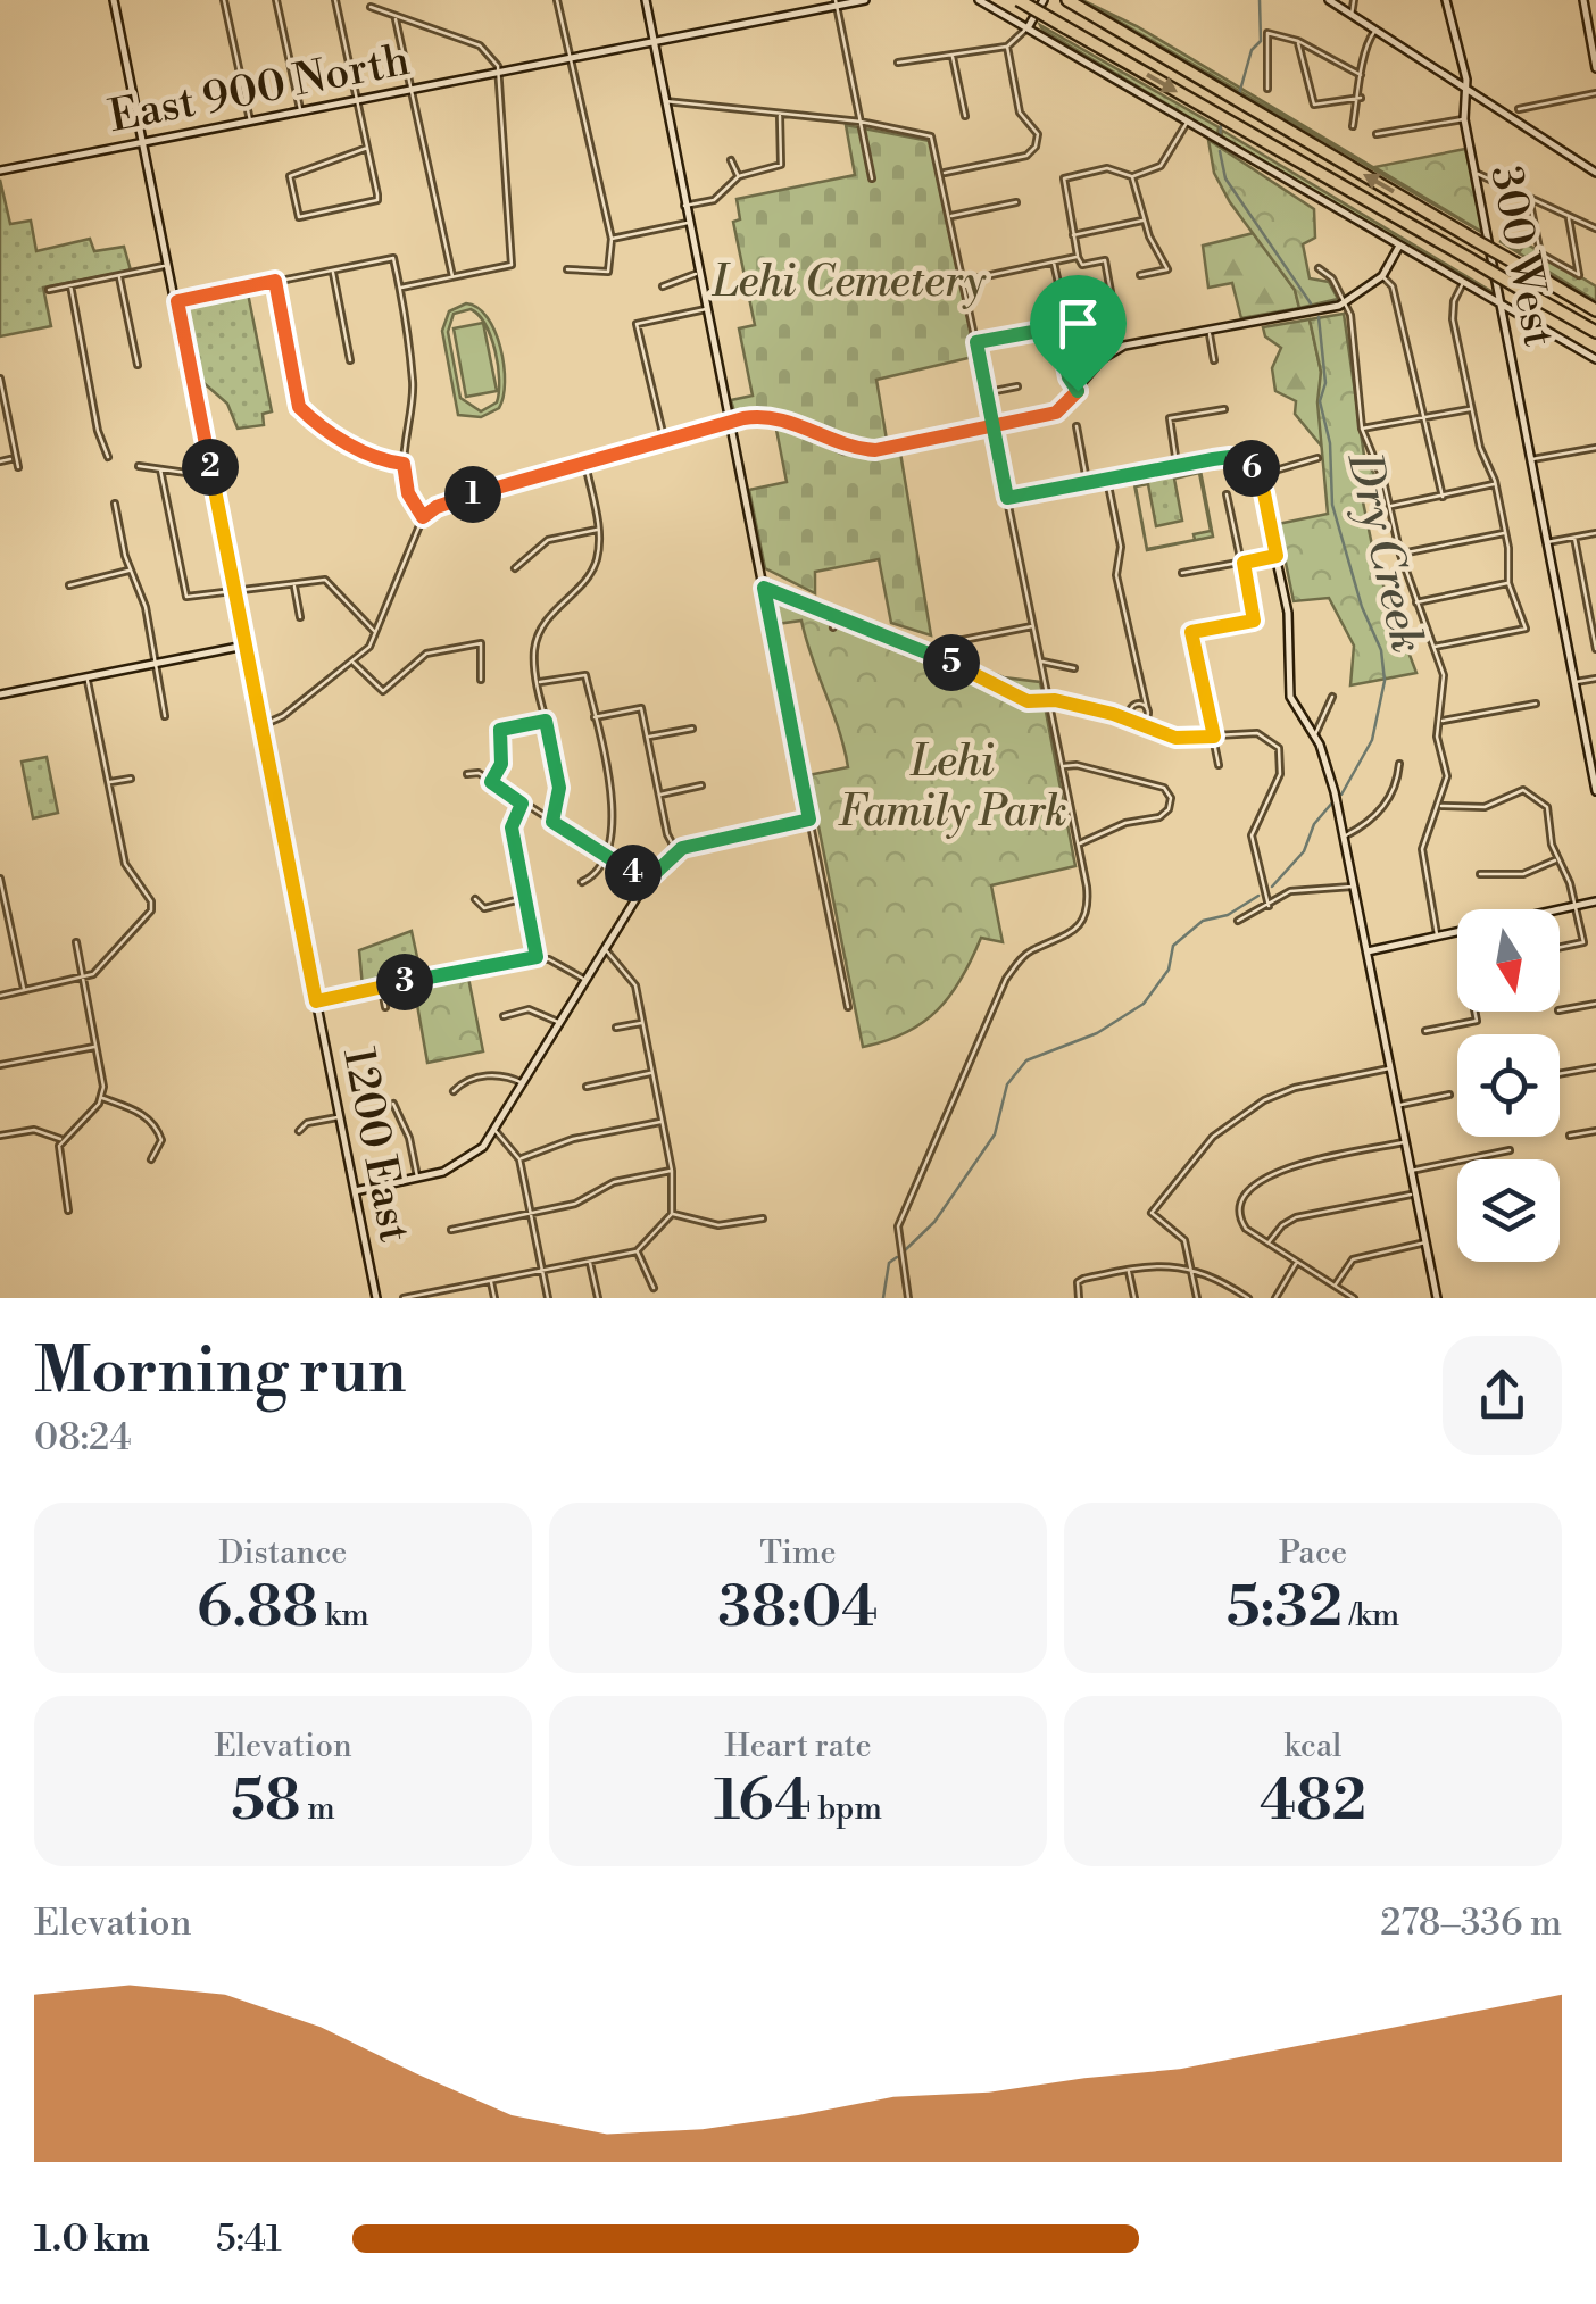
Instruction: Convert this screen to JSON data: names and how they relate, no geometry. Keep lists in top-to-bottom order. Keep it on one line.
{"streets":{"street":["East 900 North","300 West","1200 East"]},"crossings":[["East 900 North","1200 East"]],"water":["Dry Creek"],"parks":["Lehi Cemetery","Lehi Family Park"],"north":"bottom","page":{"pins":["2","6","1","5","4","3"],"heading":["Morning run","08:24"],"stats":[["Distance","6.88 km"],["Time","38:04"],["Pace","5:32 /km"],["Elevation","58 m"],["Heart rate","164 bpm"],["kcal","482"]],"chart":["Elevation","278–336 m"],"list":[{"name":"1.0 km","note":"5:41"}]}}
